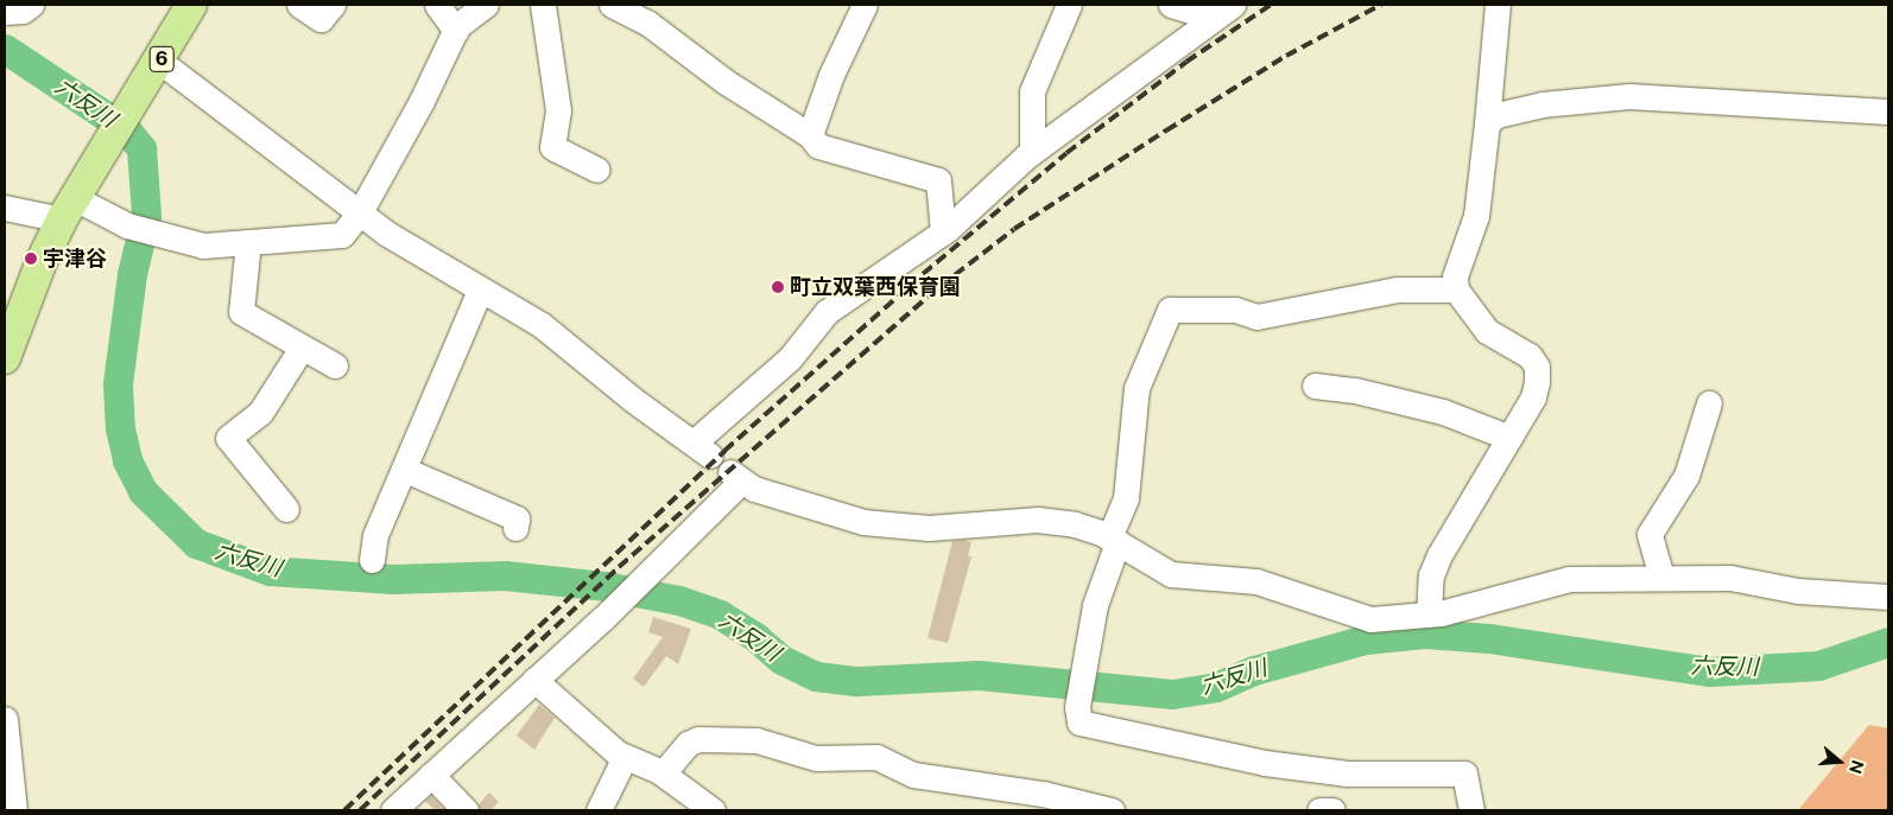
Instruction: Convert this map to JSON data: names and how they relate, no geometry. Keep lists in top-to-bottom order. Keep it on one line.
{"streets":{"main road":["6"]},"water":["六反川"],"places":["宇津谷","町立双葉西保育園"],"north":"right"}
